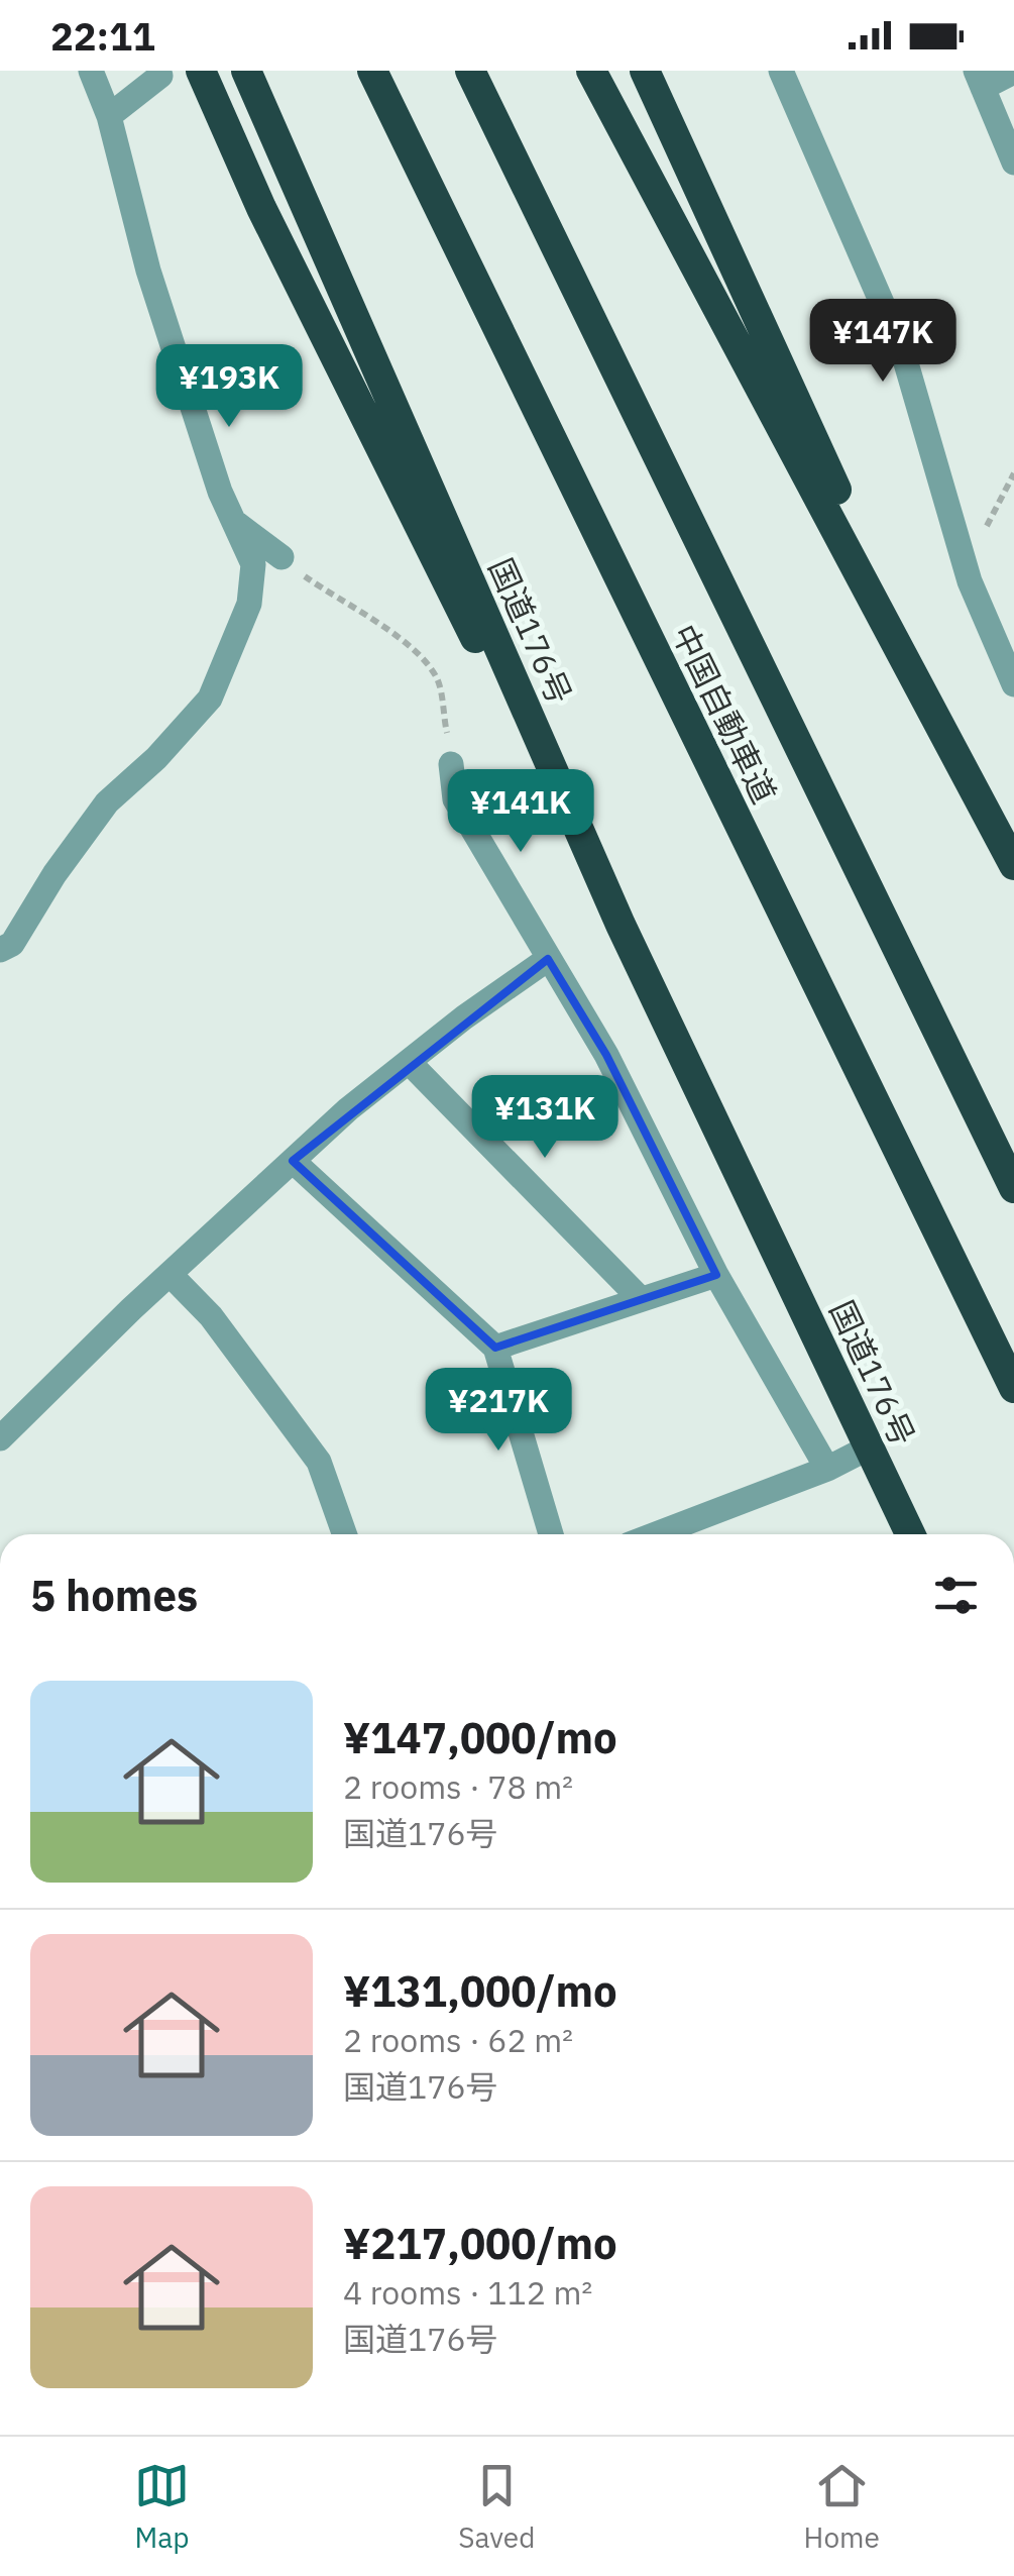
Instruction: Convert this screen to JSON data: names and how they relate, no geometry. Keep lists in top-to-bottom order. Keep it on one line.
{"streets":{"highway":["国道176号","中国自動車道"]},"page":{"status":"22:11","price":["¥147K","¥193K","¥141K","¥131K","¥217K"],"heading":"5 homes","list":[{"name":"¥147,000/mo","note":"2 rooms · 78 m² · 国道176号"},{"name":"¥131,000/mo","note":"2 rooms · 62 m² · 国道176号"},{"name":"¥217,000/mo","note":"4 rooms · 112 m² · 国道176号"}],"tabs":["Map","Saved","Home"]}}
